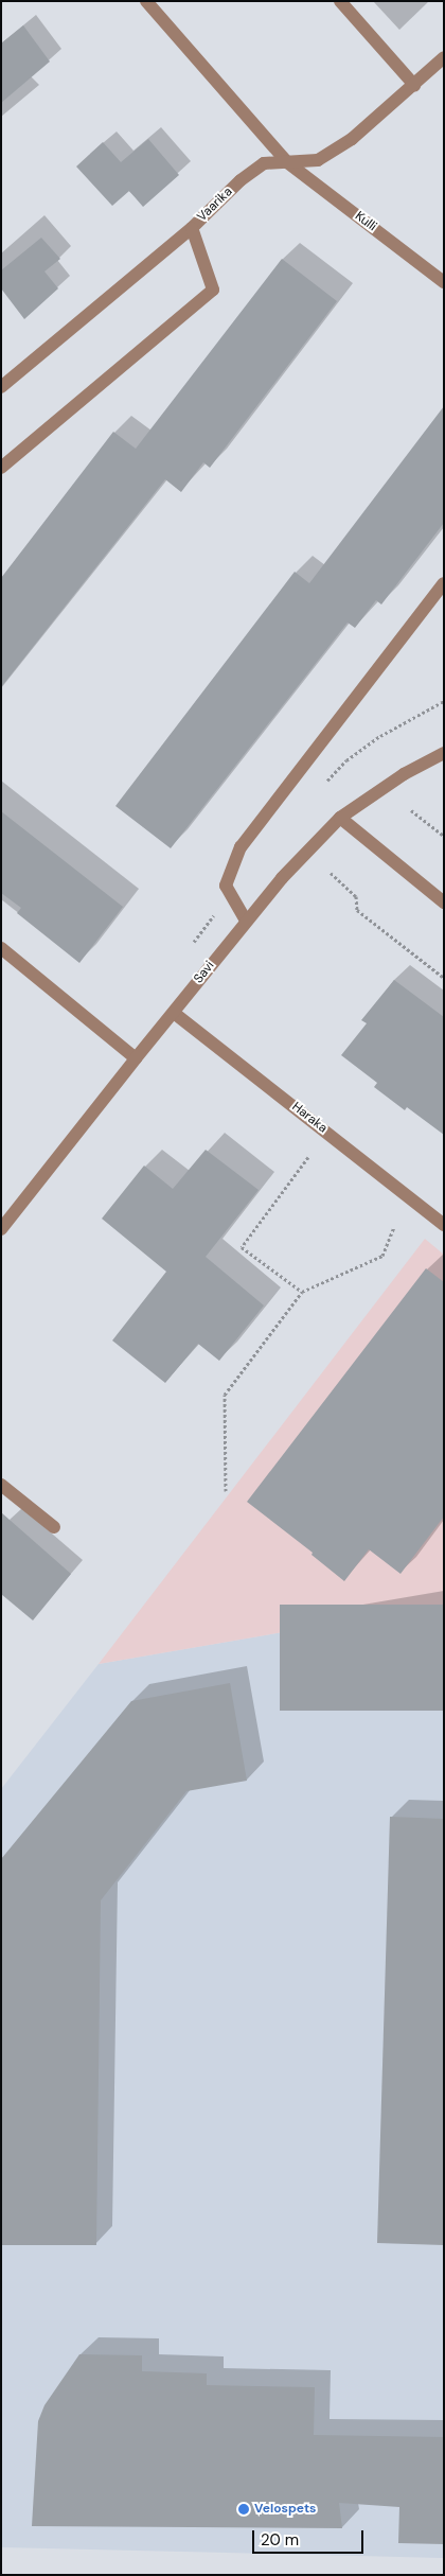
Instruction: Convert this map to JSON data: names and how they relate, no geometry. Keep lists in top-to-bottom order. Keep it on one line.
{"streets":{"street":["Vaarika","Kulli","Savi","Haraka"]},"crossings":[["Vaarika","Kulli"],["Savi","Haraka"]],"places":["Velospets"],"scale_bar":"20 m"}
